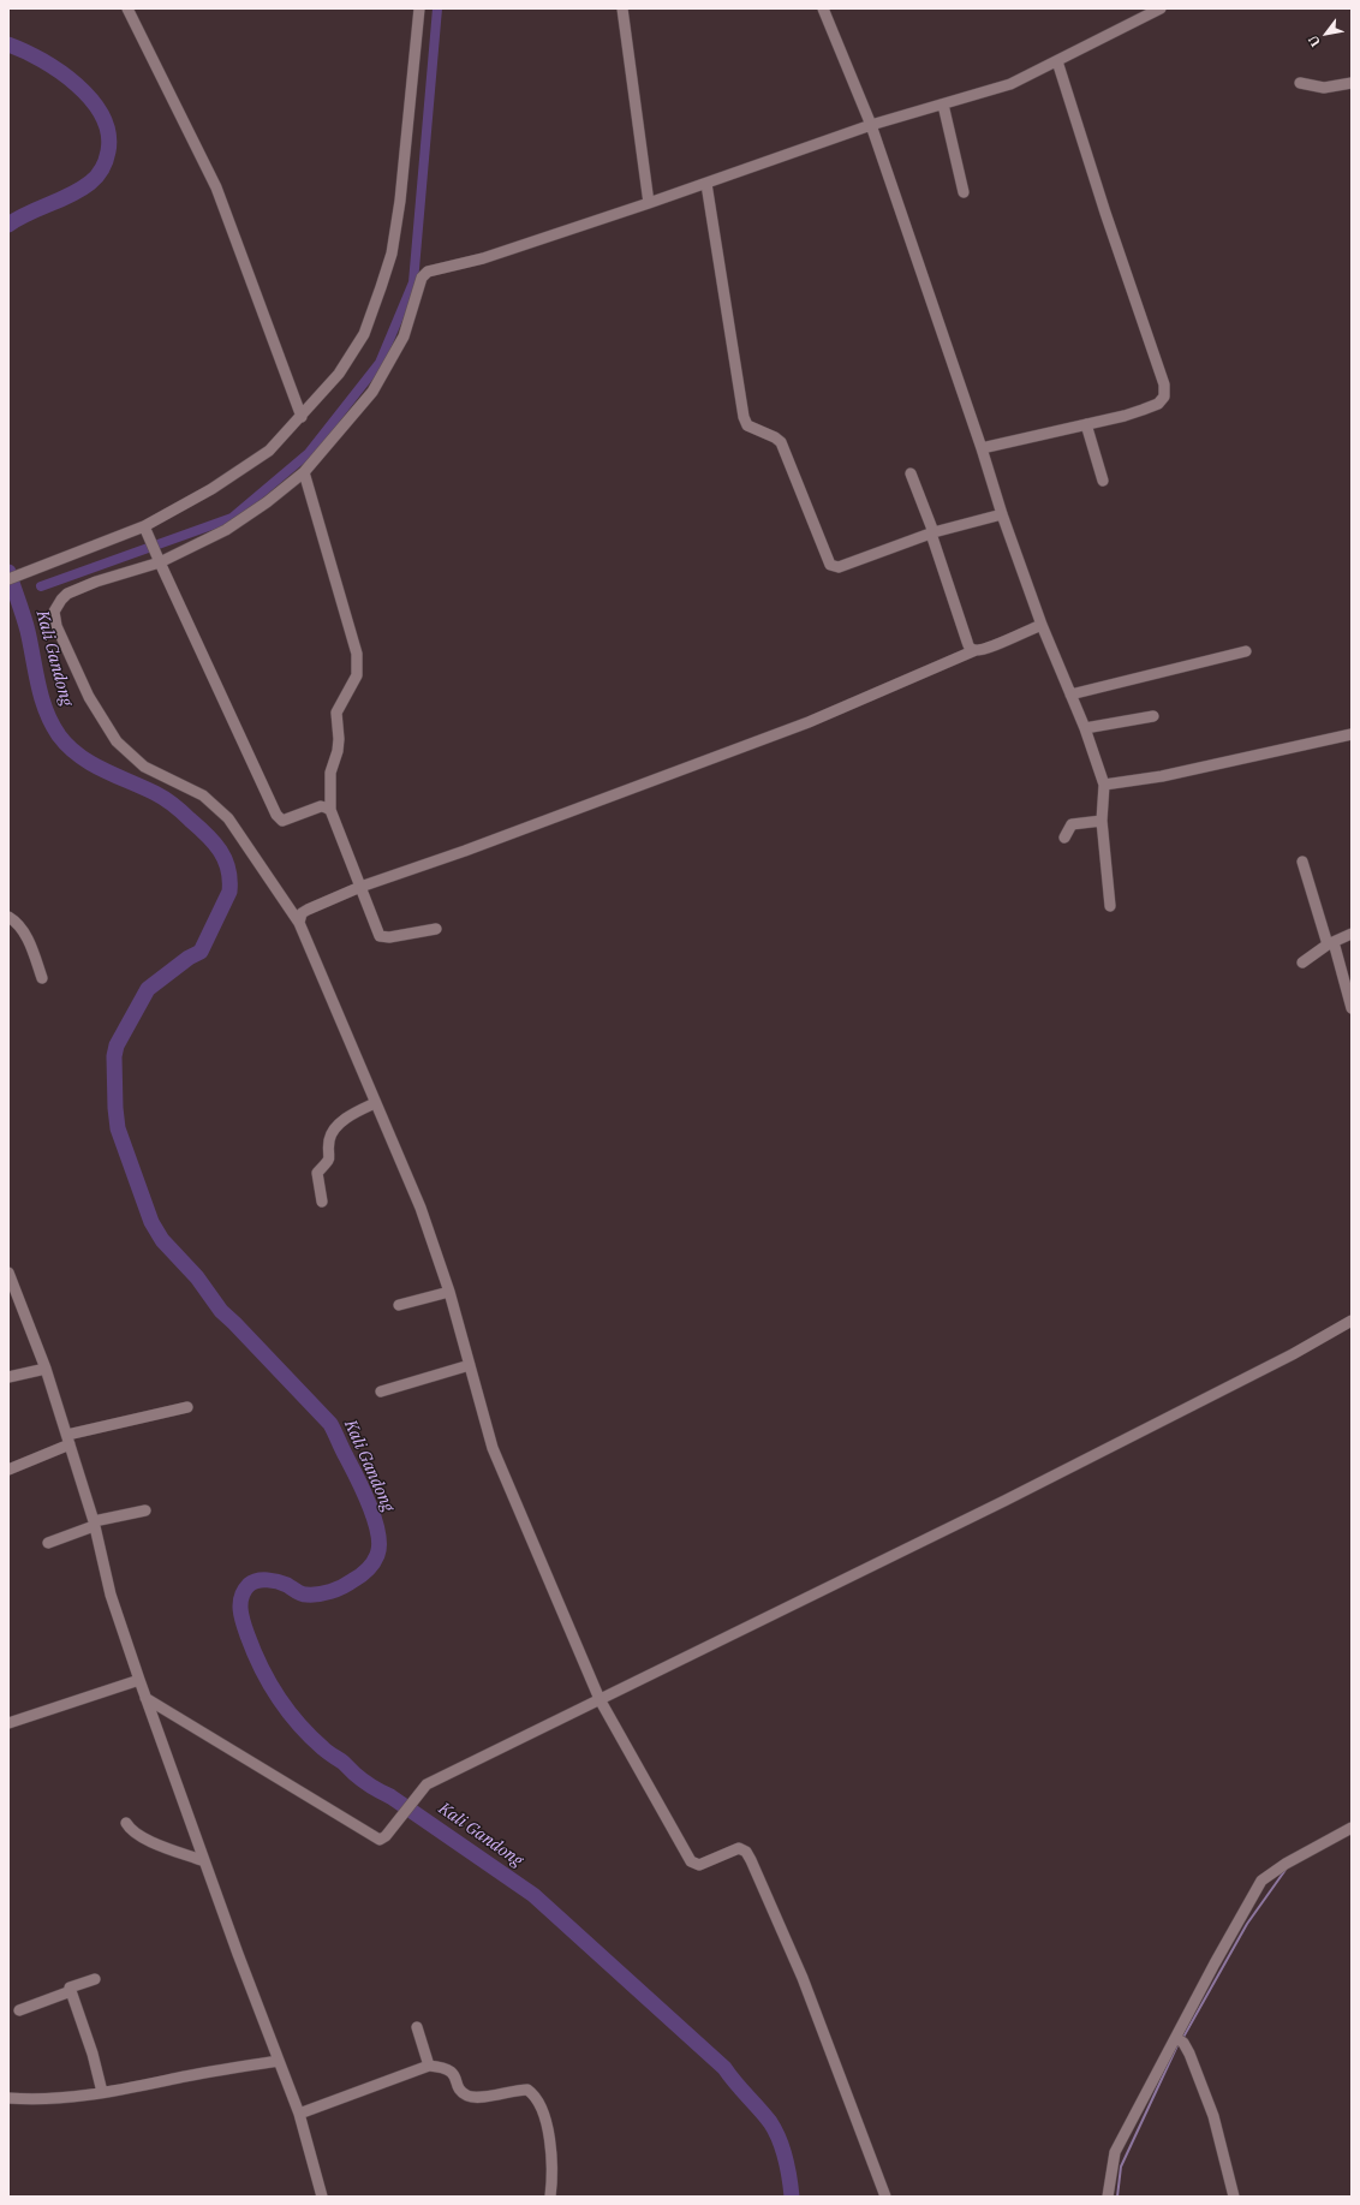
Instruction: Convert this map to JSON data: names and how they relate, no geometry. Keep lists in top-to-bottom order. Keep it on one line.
{"water":["Kali Gandong"],"north":"bottom left"}
